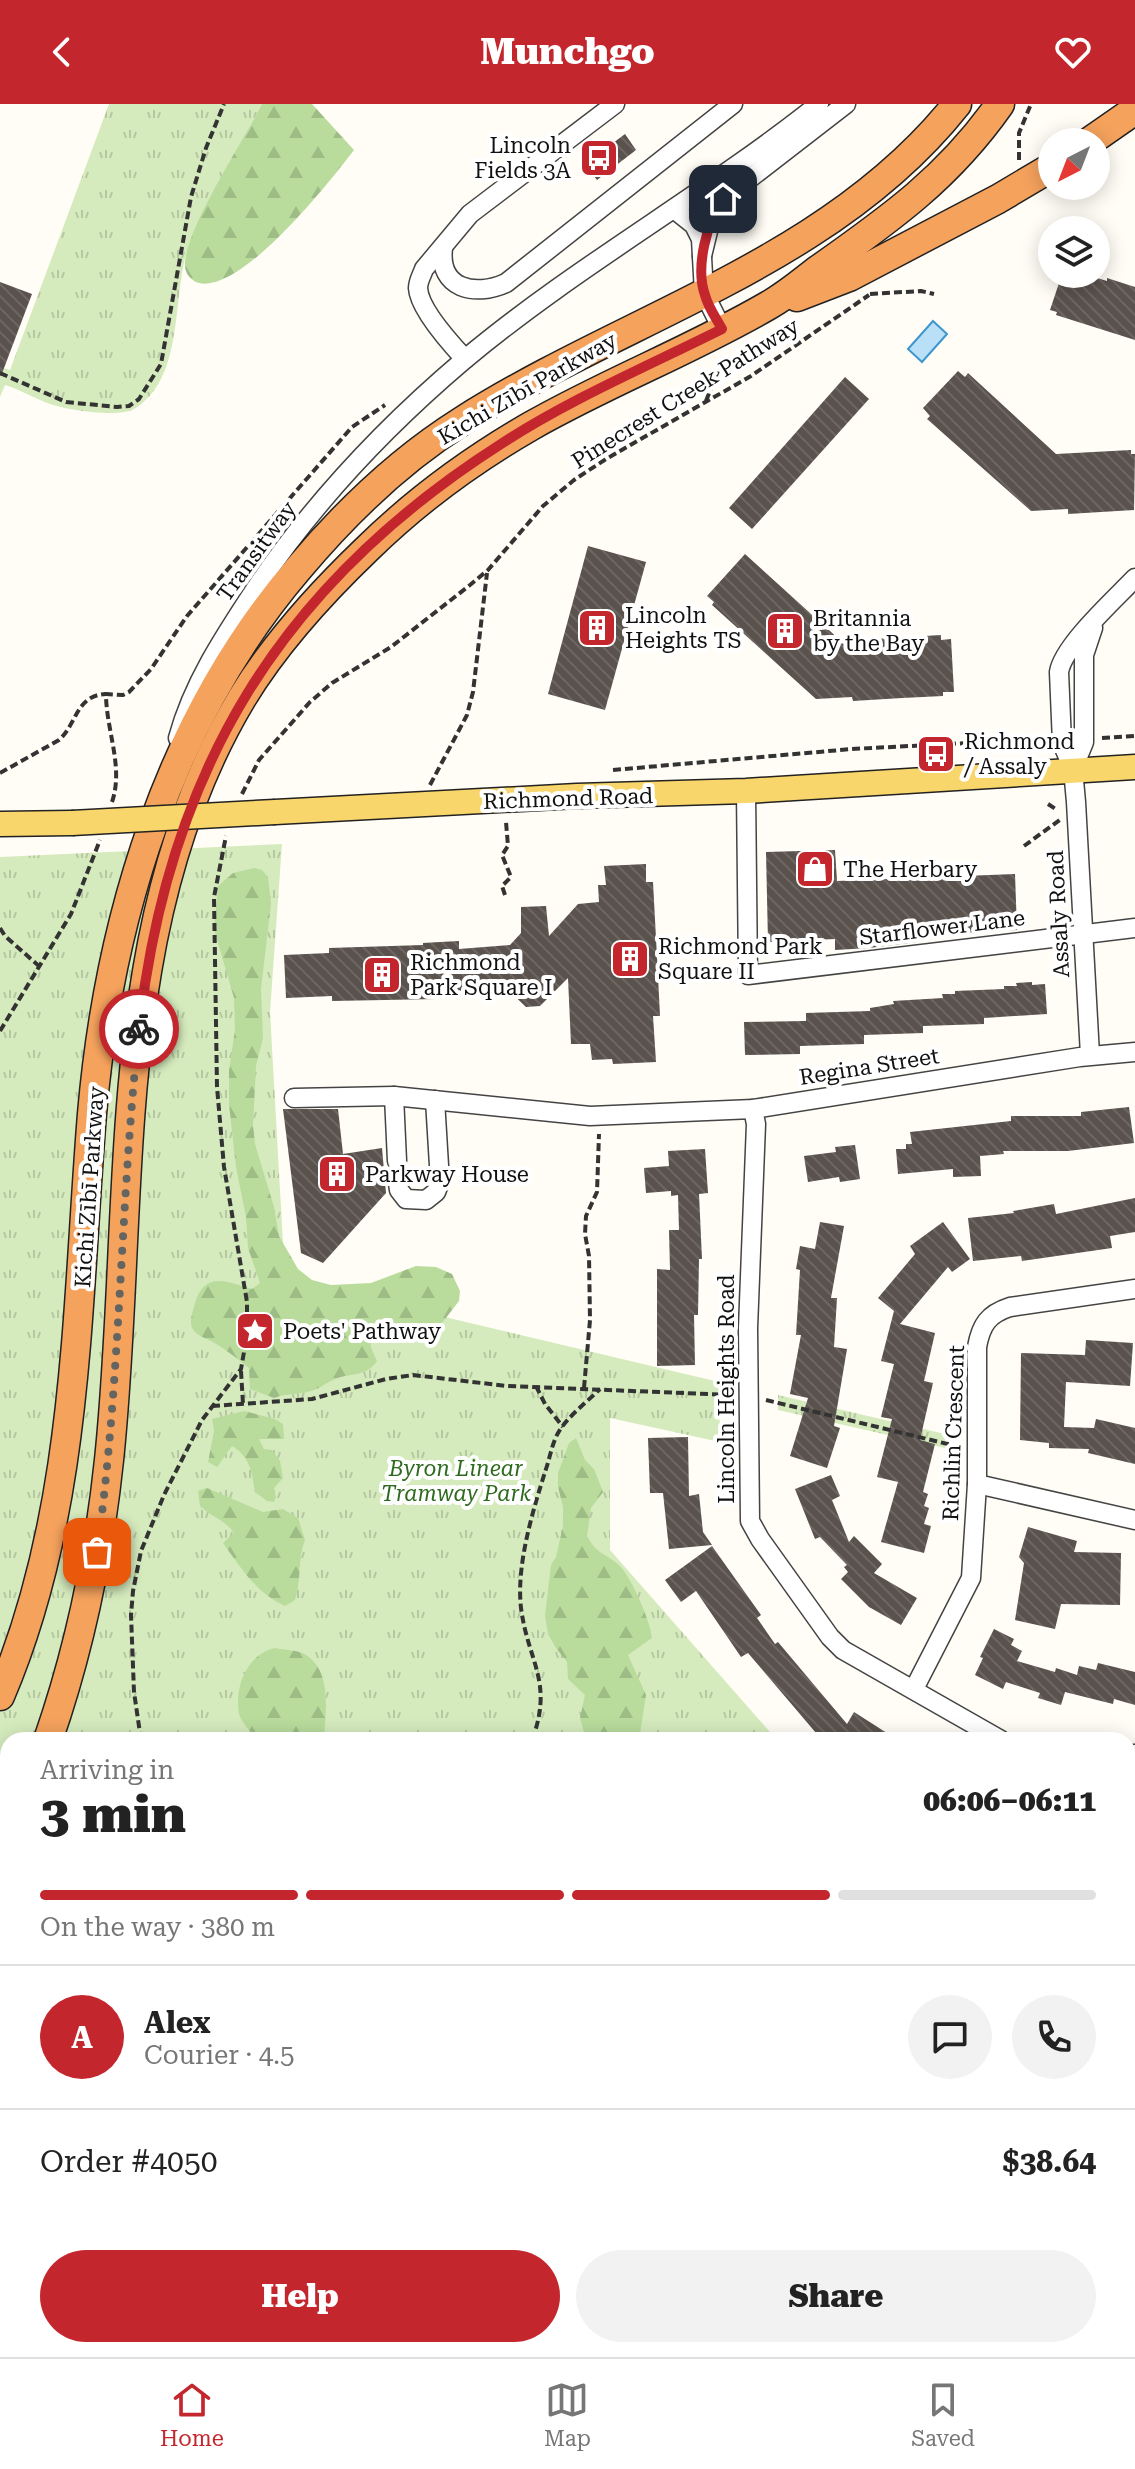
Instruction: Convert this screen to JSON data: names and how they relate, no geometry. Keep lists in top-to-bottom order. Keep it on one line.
{"streets":{"highway":["Kichi Zībī Parkway"],"main road":["Richmond Road"],"street":["Transitway","Assaly Road","Starflower Lane","Regina Street","Lincoln Heights Road","Richlin Crescent"],"path":["Pinecrest Creek Pathway"]},"crossings":[["Kichi Zībī Parkway","Transitway"],["Richmond Road","Assaly Road"],["Richmond Road","Starflower Lane"],["Assaly Road","Starflower Lane"],["Assaly Road","Regina Street"],["Regina Street","Lincoln Heights Road"],["Lincoln Heights Road","Richlin Crescent"]],"parks":["Byron Linear Tramway Park"],"places":{"bus stop":["Lincoln Fields 3A","Richmond / Assaly"],"building":["Lincoln Heights TS","Britannia by the Bay","Richmond Park Square II","Richmond Park Square I","Parkway House"],"shop":["The Herbary"],"place":["Poets' Pathway"]},"north":"bottom left","page":{"header":"Munchgo","heading":["3 min","Arriving in","06:06–06:11"],"panel":["Alex","Courier · 4.5","Order #4050","$38.64"],"bar":"On the way · 380 m","round":"A","buttons":["Help","Share"],"tabs":["Home","Map","Saved"]}}
